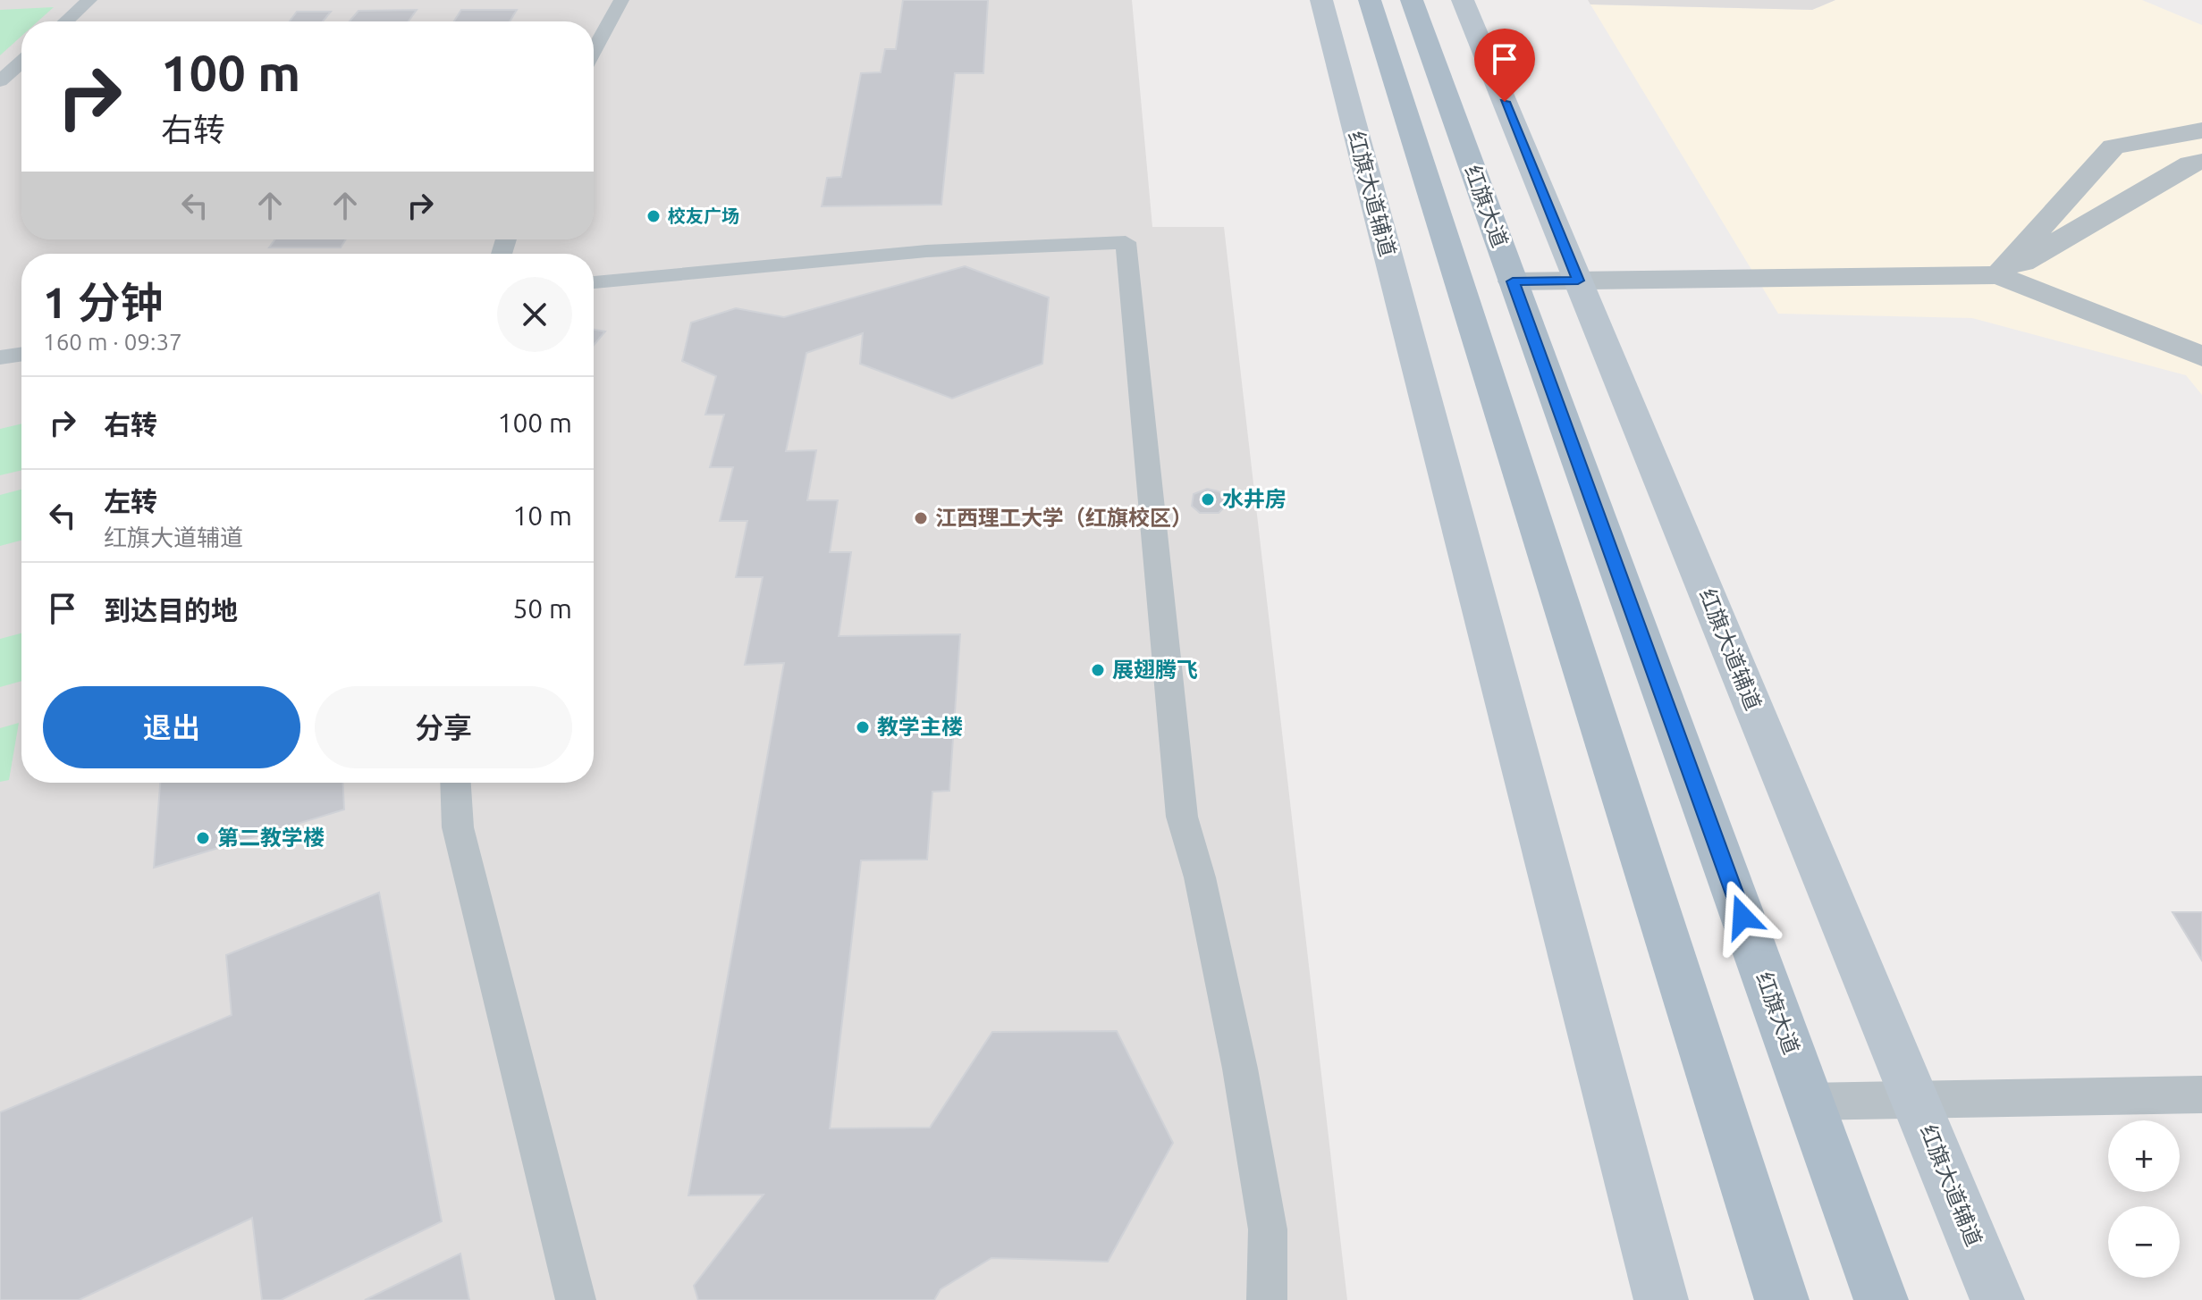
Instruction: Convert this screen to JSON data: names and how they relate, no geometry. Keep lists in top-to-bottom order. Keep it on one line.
{"streets":{"main road":["红旗大道辅道","红旗大道"]},"places":["校友广场","水井房","江西理工大学（红旗校区）","展翅腾飞","教学主楼","第二教学楼"],"page":{"turn":["100 m","右转"],"heading":["1 分钟","160 m · 09:37"],"list":[{"name":"右转","value":"100 m"},{"name":"左转","note":"红旗大道辅道","value":"10 m"},{"name":"到达目的地","value":"50 m"}],"buttons":["退出","分享"],"map_buttons":["+","−"]}}
